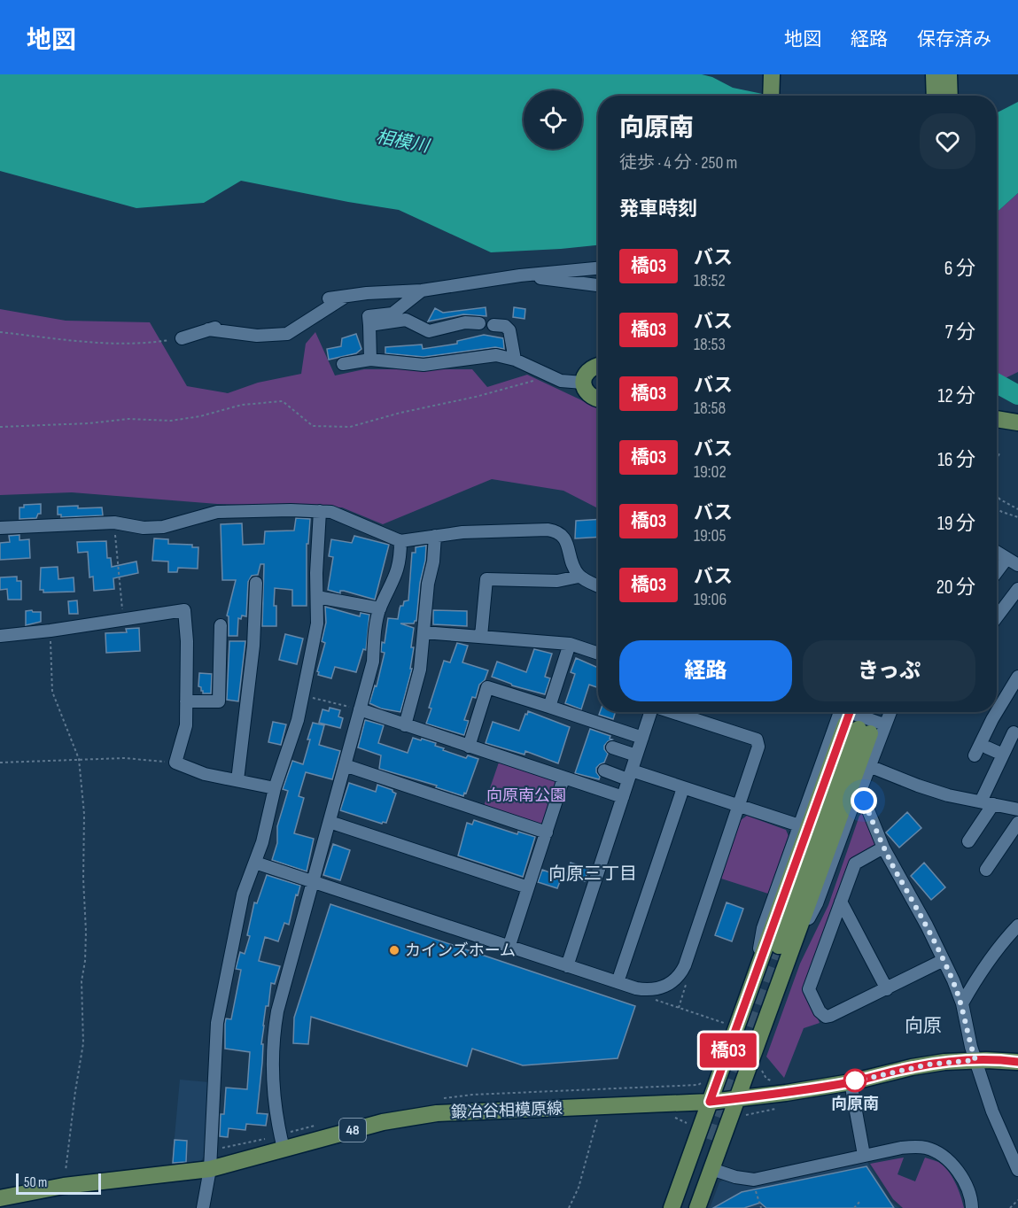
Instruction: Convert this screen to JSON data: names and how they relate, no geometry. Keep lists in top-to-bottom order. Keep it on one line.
{"streets":{"main road":["鍛冶谷相模原線","48"]},"districts":["向原三丁目","向原"],"water":["相模川"],"parks":["向原南公園"],"places":["カインズホーム","向原南"],"lines":["bus line 橋03"],"scale_bar":"50 m","page":{"header":"地図","nav":["地図","経路","保存済み"],"on_map":"橋03","heading":[["向原南","徒歩 · 4 分 · 250 m"],"発車時刻"],"list":[{"mark":"橋03","name":"バス","note":"18:52","value":"6 分"},{"mark":"橋03","name":"バス","note":"18:53","value":"7 分"},{"mark":"橋03","name":"バス","note":"18:58","value":"12 分"},{"mark":"橋03","name":"バス","note":"19:02","value":"16 分"},{"mark":"橋03","name":"バス","note":"19:05","value":"19 分"},{"mark":"橋03","name":"バス","note":"19:06","value":"20 分"}],"buttons":["経路","きっぷ"],"scale":"50 m"}}
